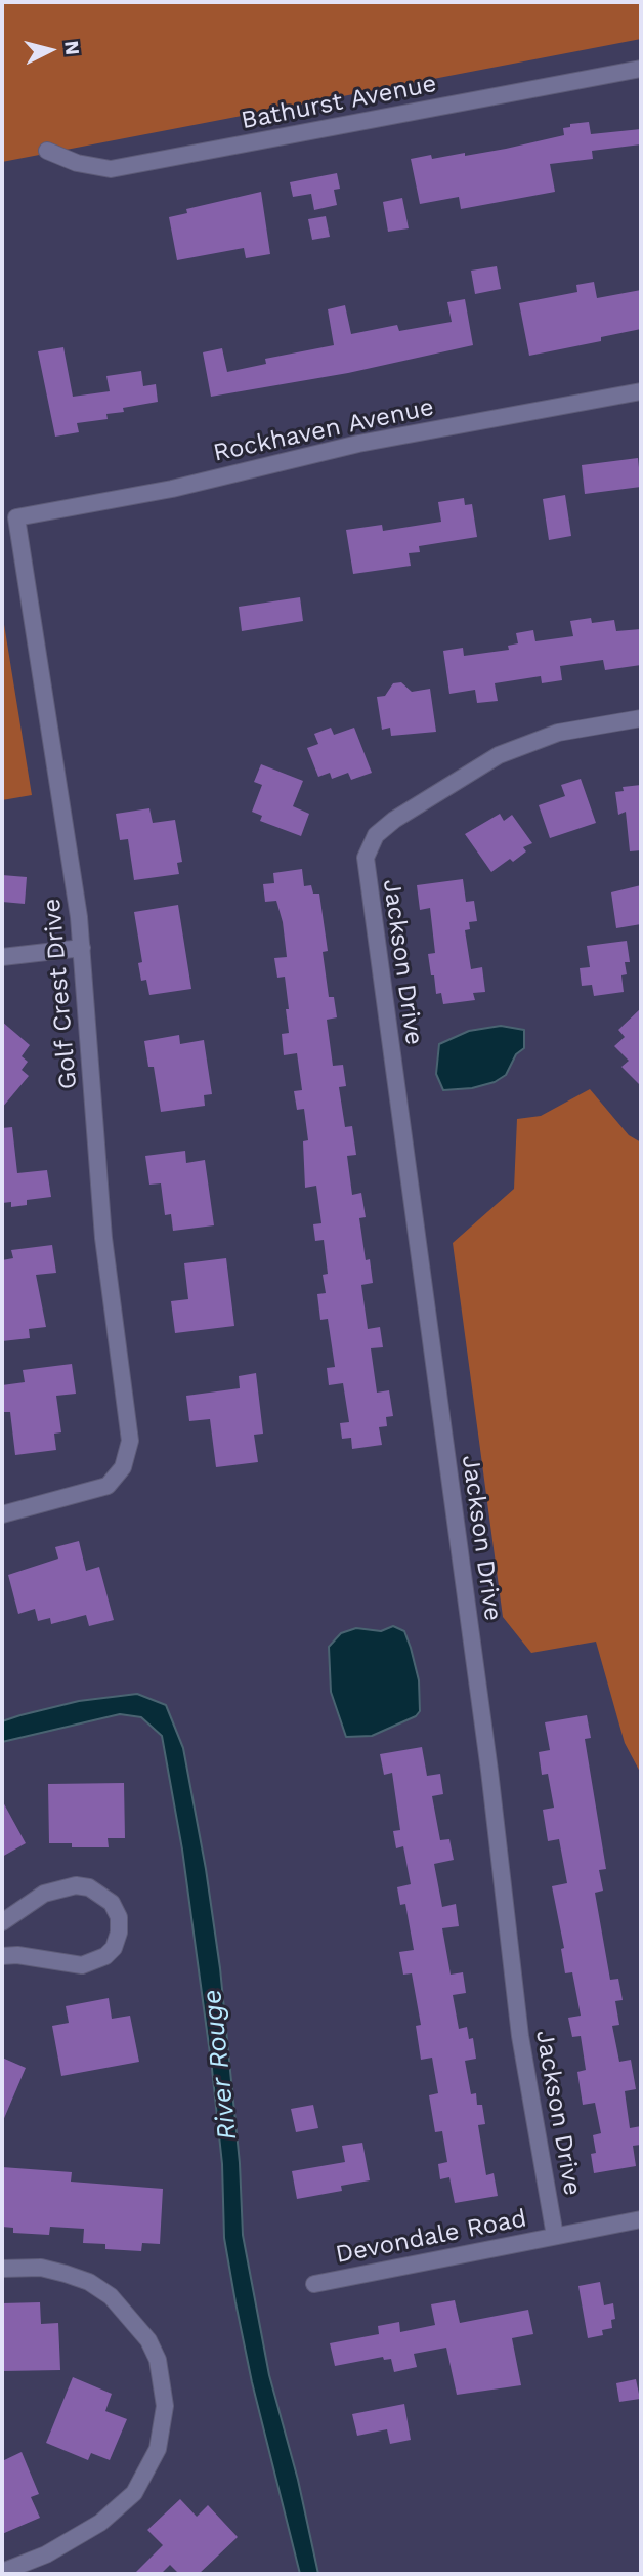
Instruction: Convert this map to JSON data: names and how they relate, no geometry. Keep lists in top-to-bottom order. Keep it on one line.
{"streets":{"street":["Bathurst Avenue","Rockhaven Avenue","Jackson Drive","Golf Crest Drive","Devondale Road"]},"crossings":[["Rockhaven Avenue","Golf Crest Drive"],["Jackson Drive","Devondale Road"]],"water":["River Rouge"],"north":"right"}
